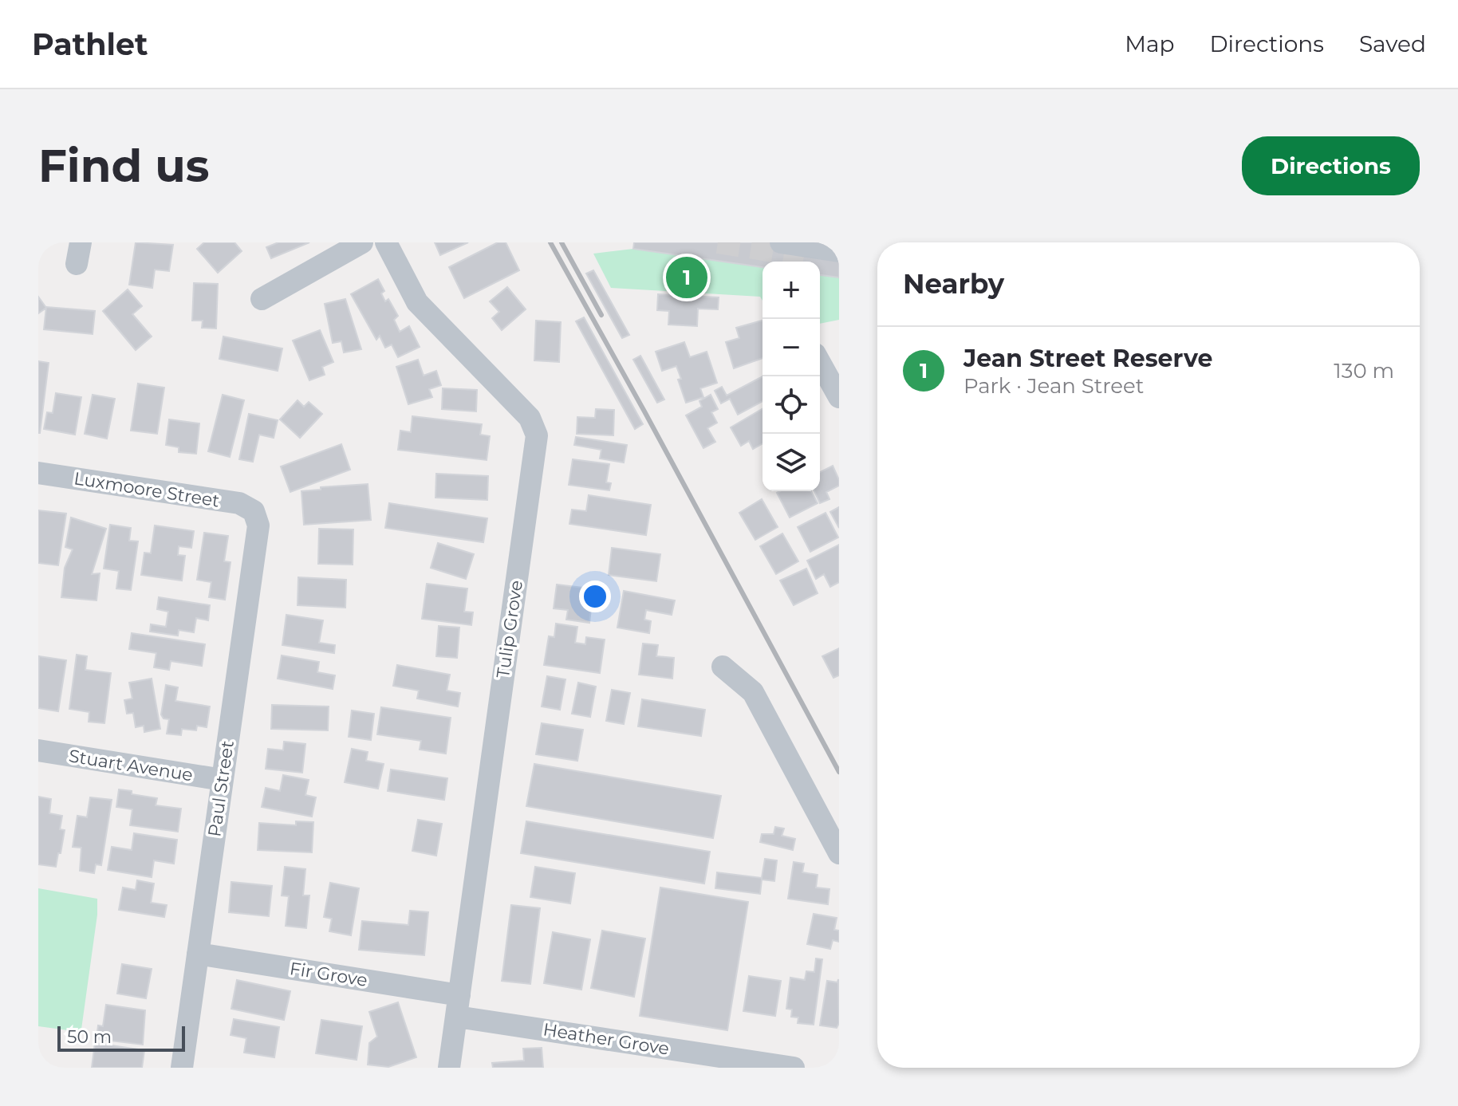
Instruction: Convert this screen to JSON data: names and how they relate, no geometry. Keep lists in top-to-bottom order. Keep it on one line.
{"streets":{"street":["Luxmoore Street","Tulip Grove","Stuart Avenue","Paul Street","Fir Grove","Heather Grove"]},"crossings":[["Luxmoore Street","Paul Street"],["Tulip Grove","Fir Grove"],["Tulip Grove","Heather Grove"],["Stuart Avenue","Paul Street"],["Paul Street","Fir Grove"],["Fir Grove","Heather Grove"]],"scale_bar":"50 m","page":{"header":"Pathlet","nav":["Map","Directions","Saved"],"buttons":"Directions","title":"Find us","heading":"Nearby","pins":"1","map_buttons":["+","−"],"list":[{"mark":"1","name":"Jean Street Reserve","note":"Park · Jean Street","value":"130 m"}],"scale":"50 m"}}
